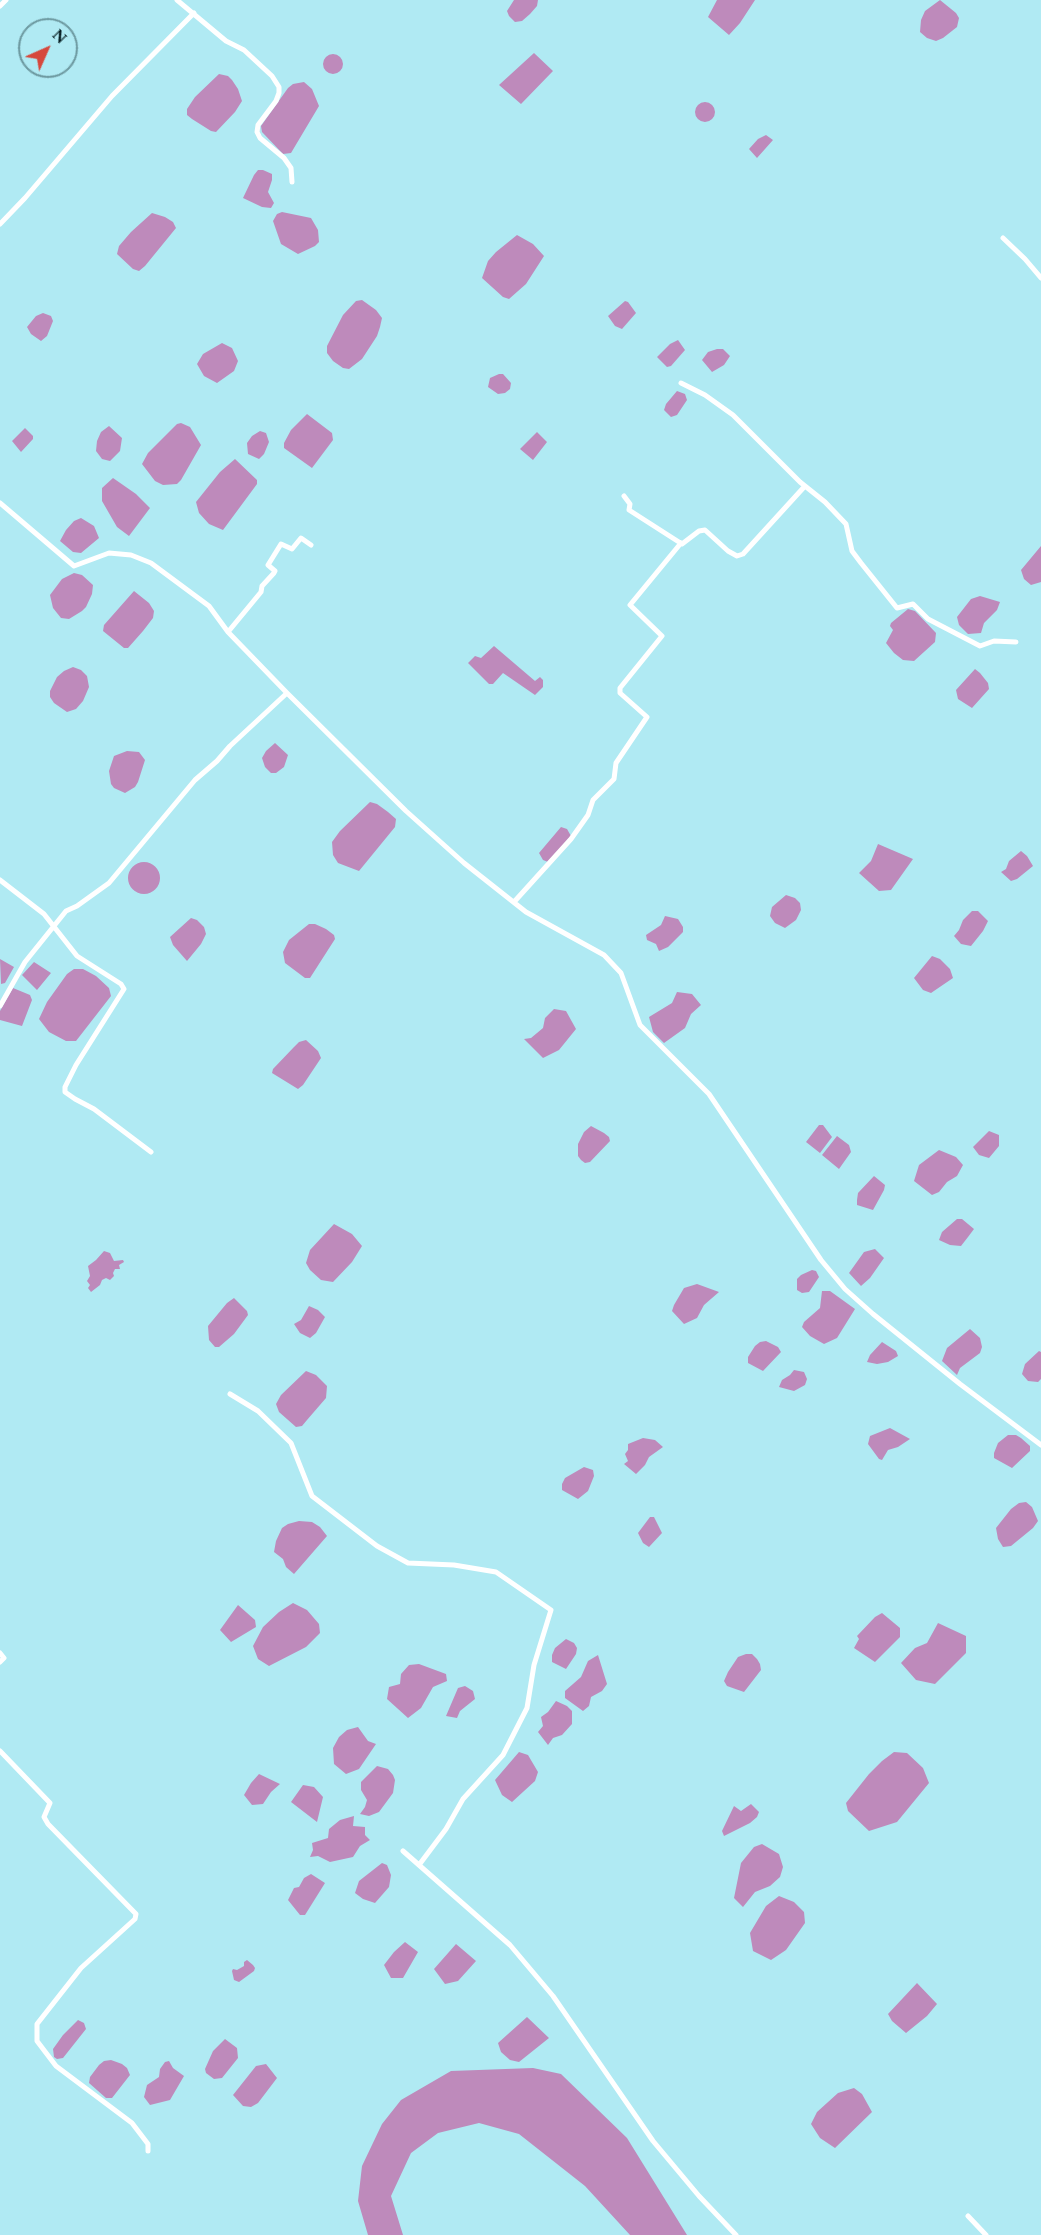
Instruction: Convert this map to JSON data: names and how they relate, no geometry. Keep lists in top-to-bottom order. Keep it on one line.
{"north":"top right"}
